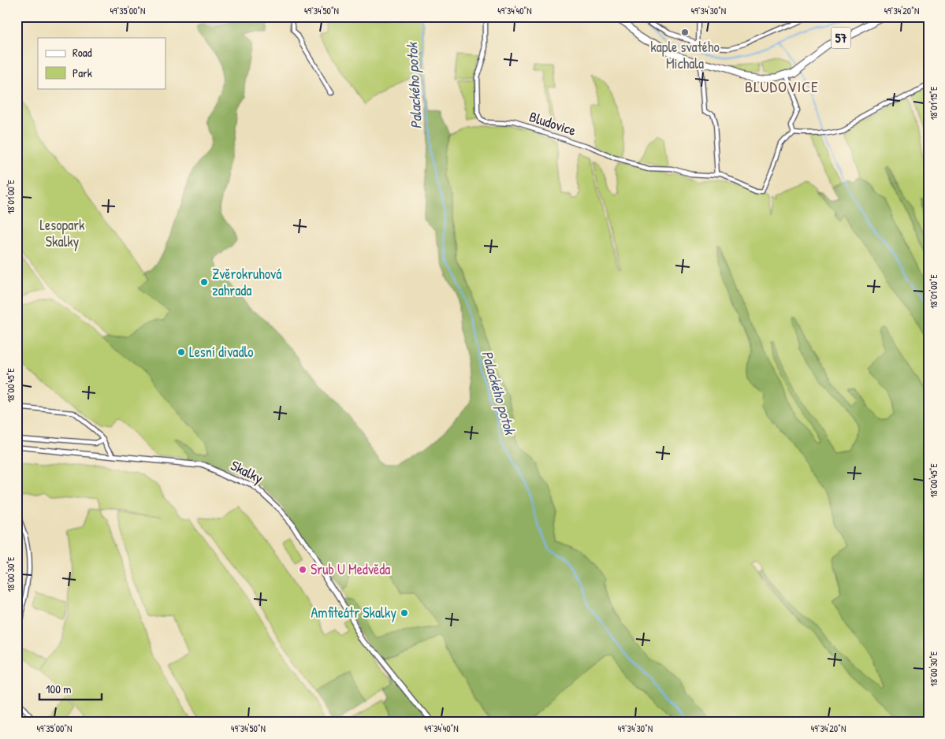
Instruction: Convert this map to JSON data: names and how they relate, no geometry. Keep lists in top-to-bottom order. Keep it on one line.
{"streets":{"main road":["57"],"street":["Bludovice","Skalky"]},"crossings":[["57","Bludovice"]],"districts":["BLUDOVICE"],"water":["Palackého potok"],"parks":["Lesopark Skalky"],"places":["kaple svatého Michala","Zvěrokruhová zahrada","Lesní divadlo","Srub U Medvěda","Amfiteátr Skalky"],"legend":["Road","Park"],"scale_bar":"100 m","coordinates":["49°35'00\"N","49°34'50\"N","49°34'40\"N","49°34'30\"N","49°34'20\"N","18°01'15\"E","18°01'00\"E","18°00'45\"E","18°00'30\"E"]}
